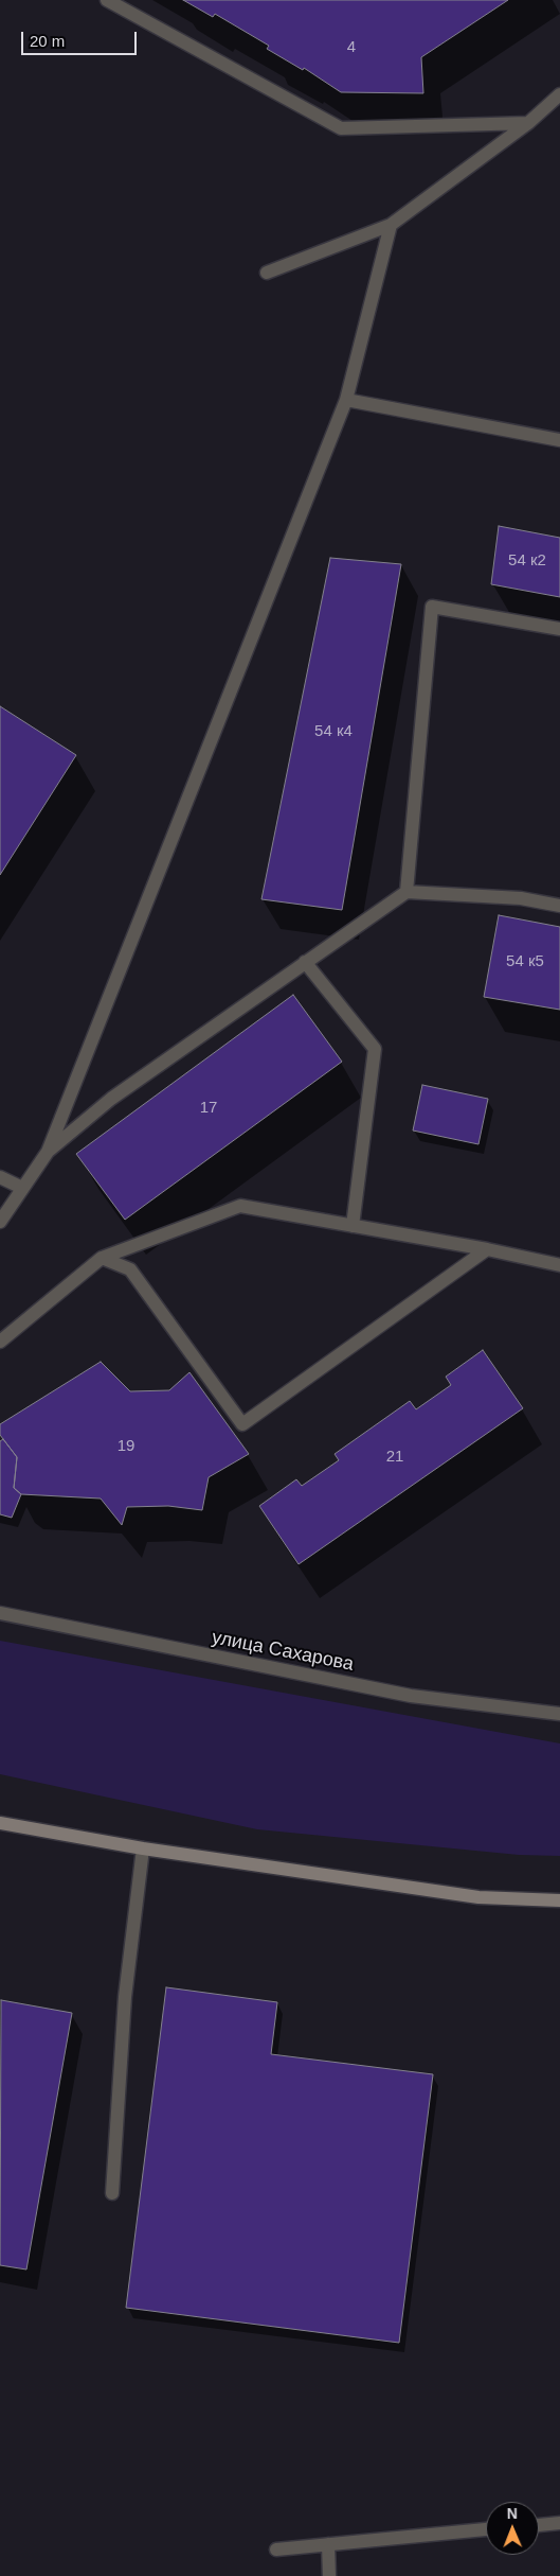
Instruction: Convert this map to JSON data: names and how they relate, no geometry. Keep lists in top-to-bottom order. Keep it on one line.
{"streets":{"lane":["улица Сахарова"]},"house_numbers":["4","54 к2","54 к4","54 к5","17","19","21"],"scale_bar":"20 m","north":"top"}
